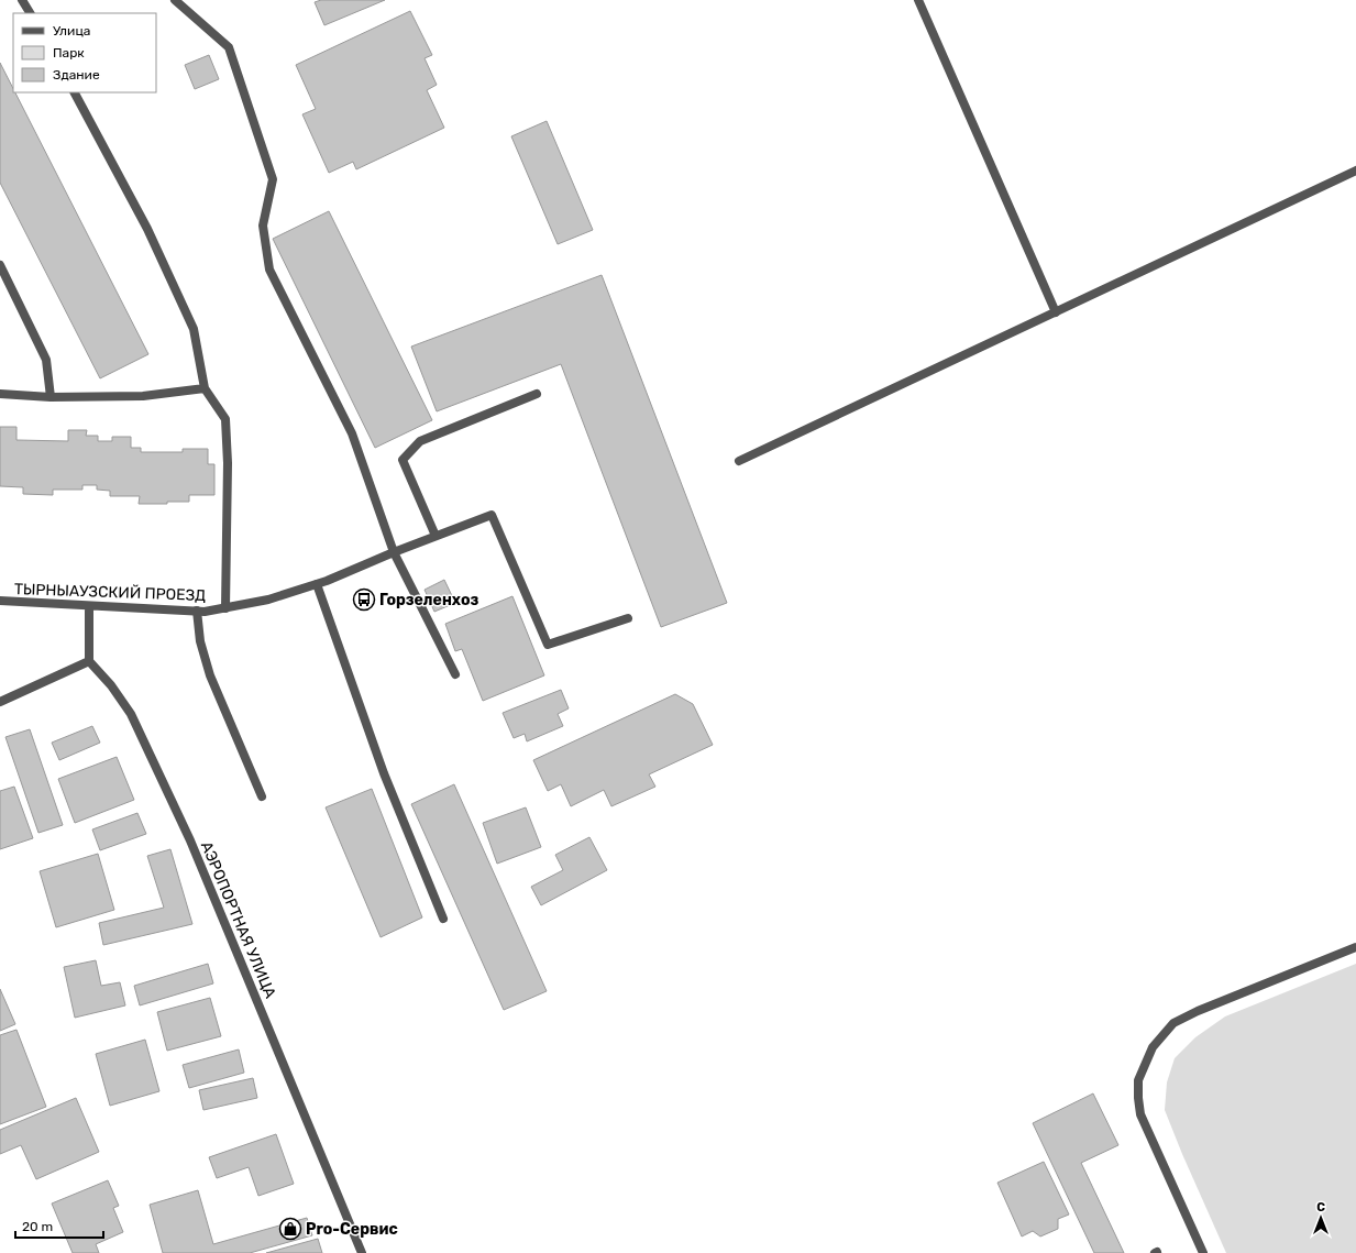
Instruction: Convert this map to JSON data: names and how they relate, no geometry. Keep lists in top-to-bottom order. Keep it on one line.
{"streets":{"street":["ТЫРНЫАУЗСКИЙ ПРОЕЗД","АЭРОПОРТНАЯ УЛИЦА"]},"places":{"bus stop":["Горзеленхоз"],"shop":["Pro-Сервис"]},"legend":["Улица","Парк","Здание"],"scale_bar":"20 m","north":"top"}
